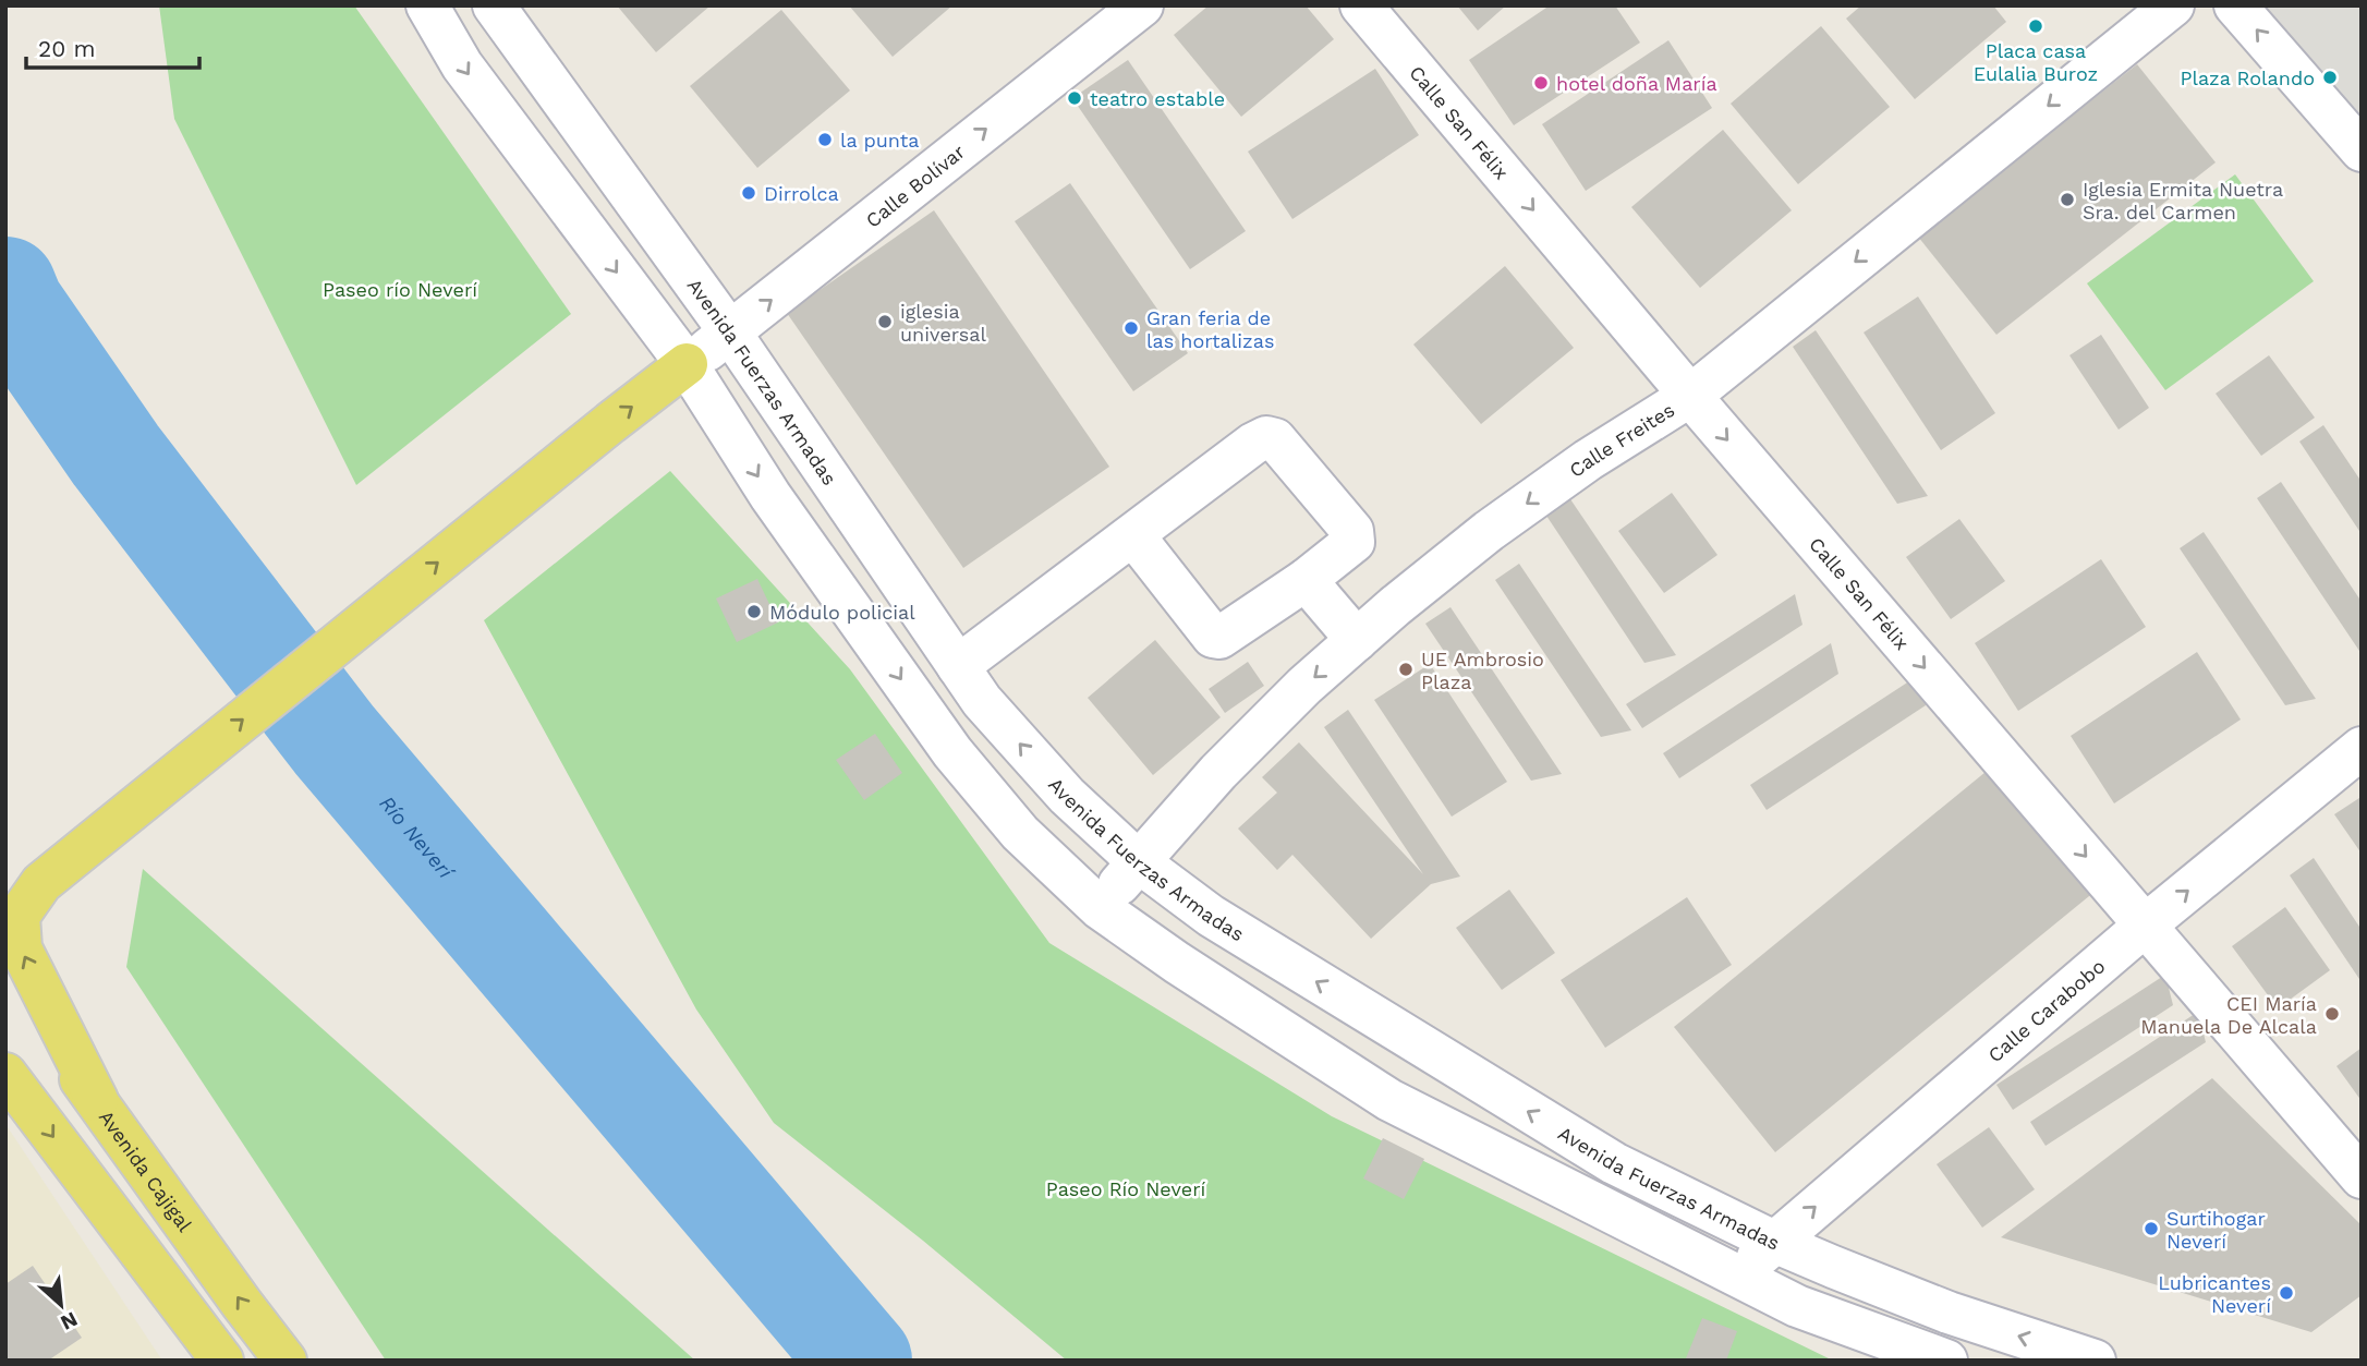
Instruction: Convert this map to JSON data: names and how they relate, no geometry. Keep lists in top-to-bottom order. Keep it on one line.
{"streets":{"main road":["Avenida Cajigal"],"street":["Calle San Félix","Calle Bolívar","Avenida Fuerzas Armadas","Calle Freites","Calle Carabobo"]},"crossings":[["Calle San Félix","Calle Freites"],["Calle San Félix","Calle Carabobo"],["Calle Bolívar","Avenida Fuerzas Armadas"],["Avenida Fuerzas Armadas","Calle Freites"],["Avenida Fuerzas Armadas","Calle Carabobo"]],"one_way":["Calle San Félix","Calle Bolívar","Calle Freites","Calle Carabobo"],"water":["Río Neverí"],"parks":["Paseo río Neverí","Paseo Río Neverí"],"places":["Placa casa Eulalia Buroz","Plaza Rolando","hotel doña María","teatro estable","la punta","Dirrolca","Iglesia Ermita Nuetra Sra. del Carmen","iglesia universal","Gran feria de las hortalizas","Módulo policial","UE Ambrosio Plaza","CEI María Manuela De Alcala","Surtihogar Neverí","Lubricantes Neverí"],"scale_bar":"20 m","north":"bottom right"}
